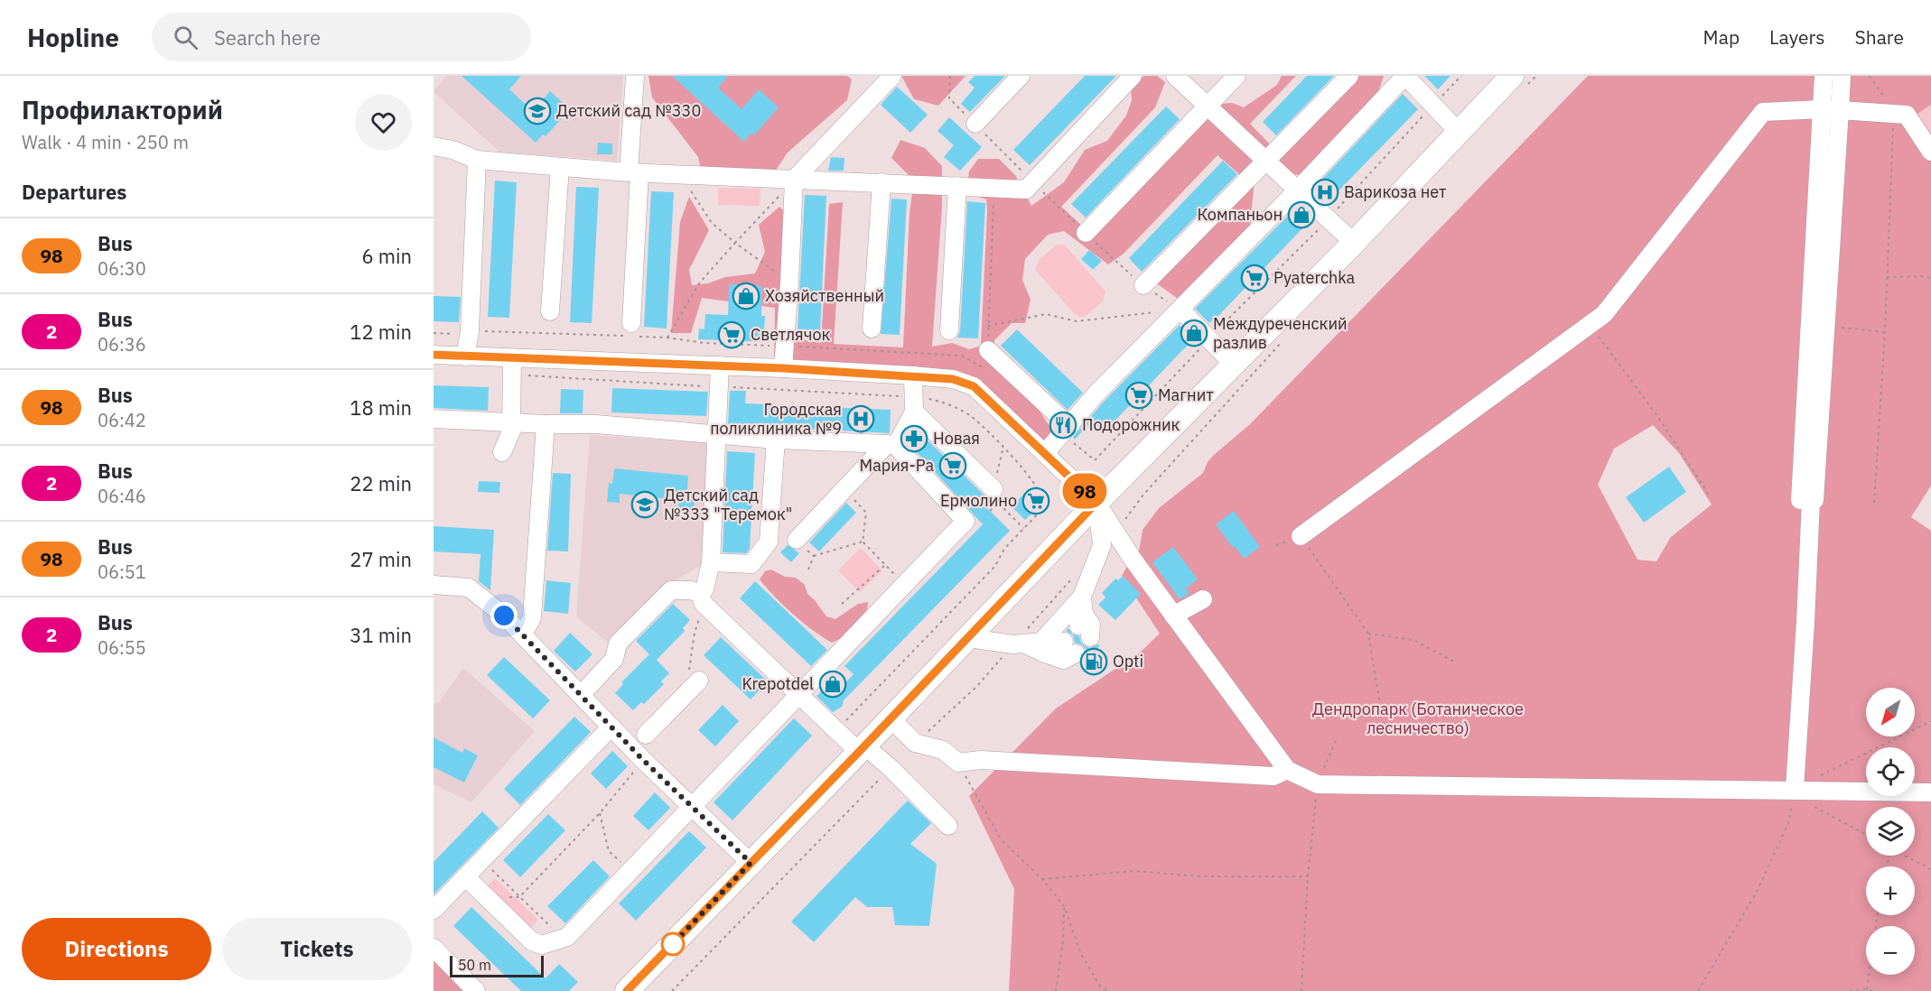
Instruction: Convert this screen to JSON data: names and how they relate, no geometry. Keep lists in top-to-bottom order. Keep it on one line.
{"parks":["Дендропарк (Ботаническое лесничество)"],"places":{"school or university":["Детский сад №330","Детский сад №333 \"Теремок\""],"hospital":["Варикоза нет","Городская поликлиника №9"],"shop":["Компаньон","Хозяйственный","Междуреченский разлив","Krepotdel"],"supermarket":["Pyaterchka","Светлячок","Магнит","Мария-Ра","Ермолино"],"restaurant":["Подорожник"],"pharmacy":["Новая"],"fuel station":["Opti"]},"lines":["bus line 98"],"scale_bar":"50 m","north":"bottom left","page":{"header":"Hopline","search":"Search here","nav":["Map","Layers","Share"],"heading":[["Профилакторий","Walk · 4 min · 250 m"],"Departures"],"on_map":"98","list":[{"mark":"98","name":"Bus","note":"06:30","value":"6 min"},{"mark":"2","name":"Bus","note":"06:36","value":"12 min"},{"mark":"98","name":"Bus","note":"06:42","value":"18 min"},{"mark":"2","name":"Bus","note":"06:46","value":"22 min"},{"mark":"98","name":"Bus","note":"06:51","value":"27 min"},{"mark":"2","name":"Bus","note":"06:55","value":"31 min"}],"map_buttons":["+","−"],"buttons":["Directions","Tickets"],"scale":"50 m"}}
